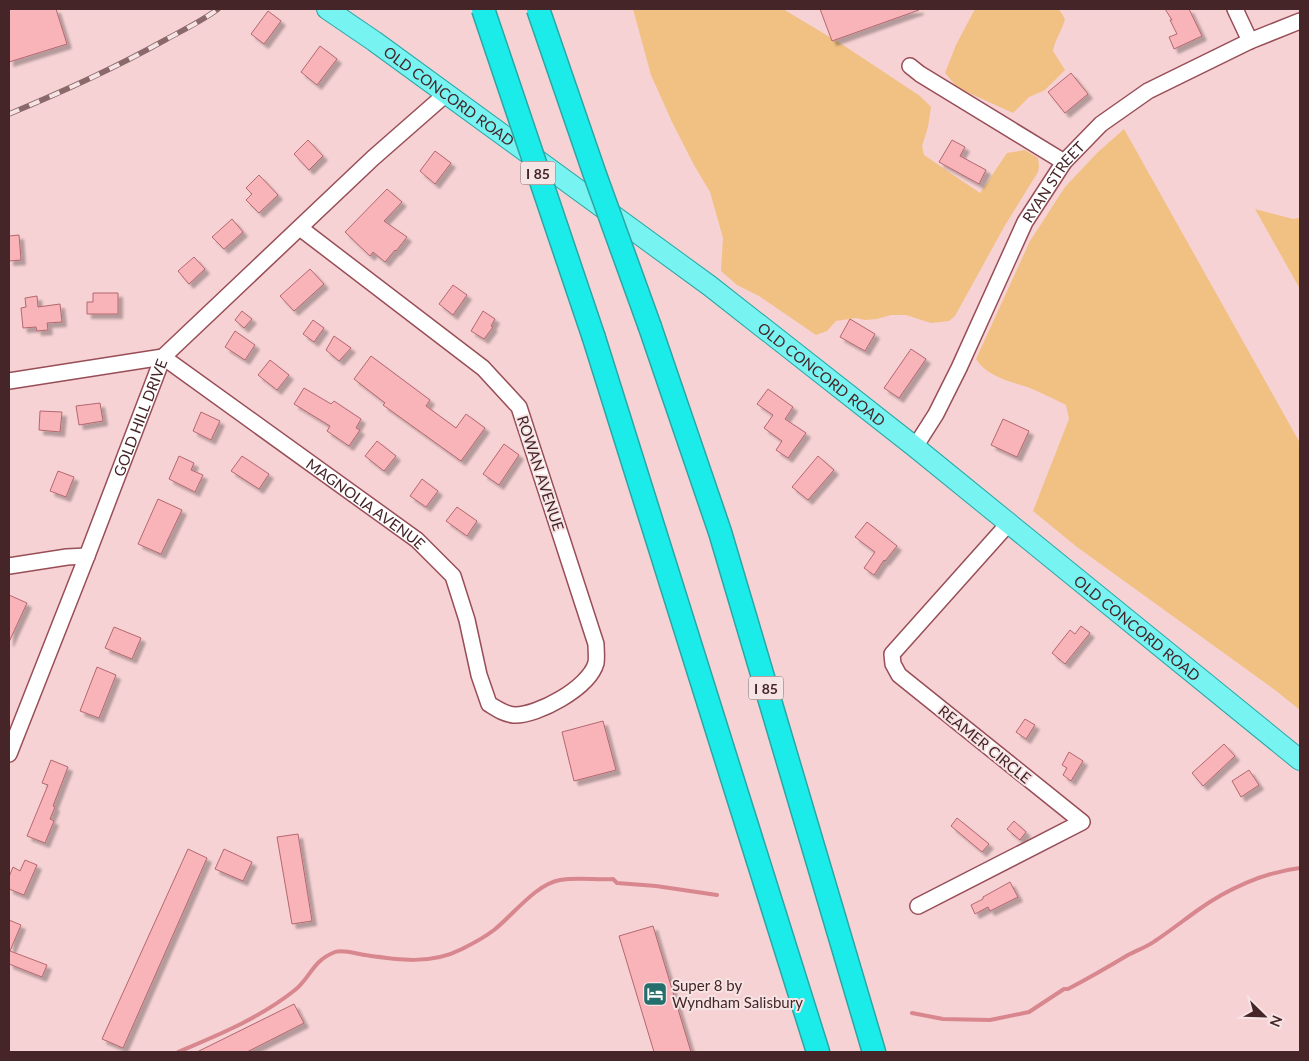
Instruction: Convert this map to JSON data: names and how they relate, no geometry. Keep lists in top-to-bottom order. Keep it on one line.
{"streets":{"highway":["I 85"],"main road":["OLD CONCORD ROAD"],"street":["RYAN STREET","GOLD HILL DRIVE","ROWAN AVENUE","MAGNOLIA AVENUE","REAMER CIRCLE"]},"crossings":[["OLD CONCORD ROAD","RYAN STREET"],["OLD CONCORD ROAD","GOLD HILL DRIVE"],["OLD CONCORD ROAD","REAMER CIRCLE"],["GOLD HILL DRIVE","ROWAN AVENUE"],["GOLD HILL DRIVE","MAGNOLIA AVENUE"],["ROWAN AVENUE","MAGNOLIA AVENUE"]],"places":{"hotel":["Super 8 by Wyndham Salisbury"]},"north":"bottom right"}
